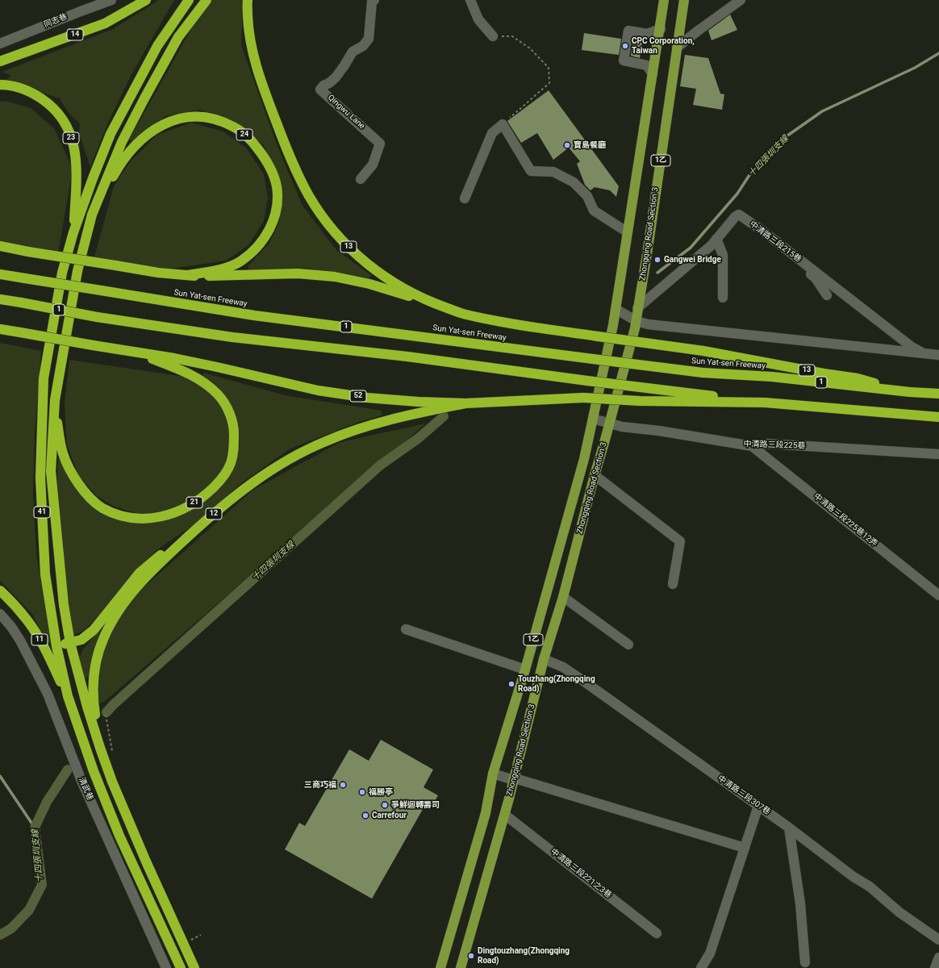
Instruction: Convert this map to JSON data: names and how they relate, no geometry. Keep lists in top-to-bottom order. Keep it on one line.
{"streets":{"highway":["14","24","23","13","Sun Yat-sen Freeway","1","52","21","41","12","11"],"main road":["1乙","Zhongqing Road Section 3"],"street":["同志巷","Qingwu Lane","中清路三段215巷","中清路三段225巷","中清路三段225巷12弄","清武巷","中清路三段307巷","中清路三段221之3巷"]},"crossings":[["23","41"],["Zhongqing Road Section 3","中清路三段215巷"],["Zhongqing Road Section 3","中清路三段225巷"],["Zhongqing Road Section 3","中清路三段307巷"],["Zhongqing Road Section 3","中清路三段221之3巷"],["13","Sun Yat-sen Freeway"],["1","52"],["52","21"],["52","12"],["中清路三段225巷","中清路三段225巷12弄"]],"water":["十四張圳支線"],"places":["CPC Corporation, Taiwan","寶島餐廳","Gangwei Bridge","Touzhang(Zhongqing Road)","三商巧福","福勝亭","爭鮮迴轉壽司","Carrefour","Dingtouzhang(Zhongqing Road)"]}
